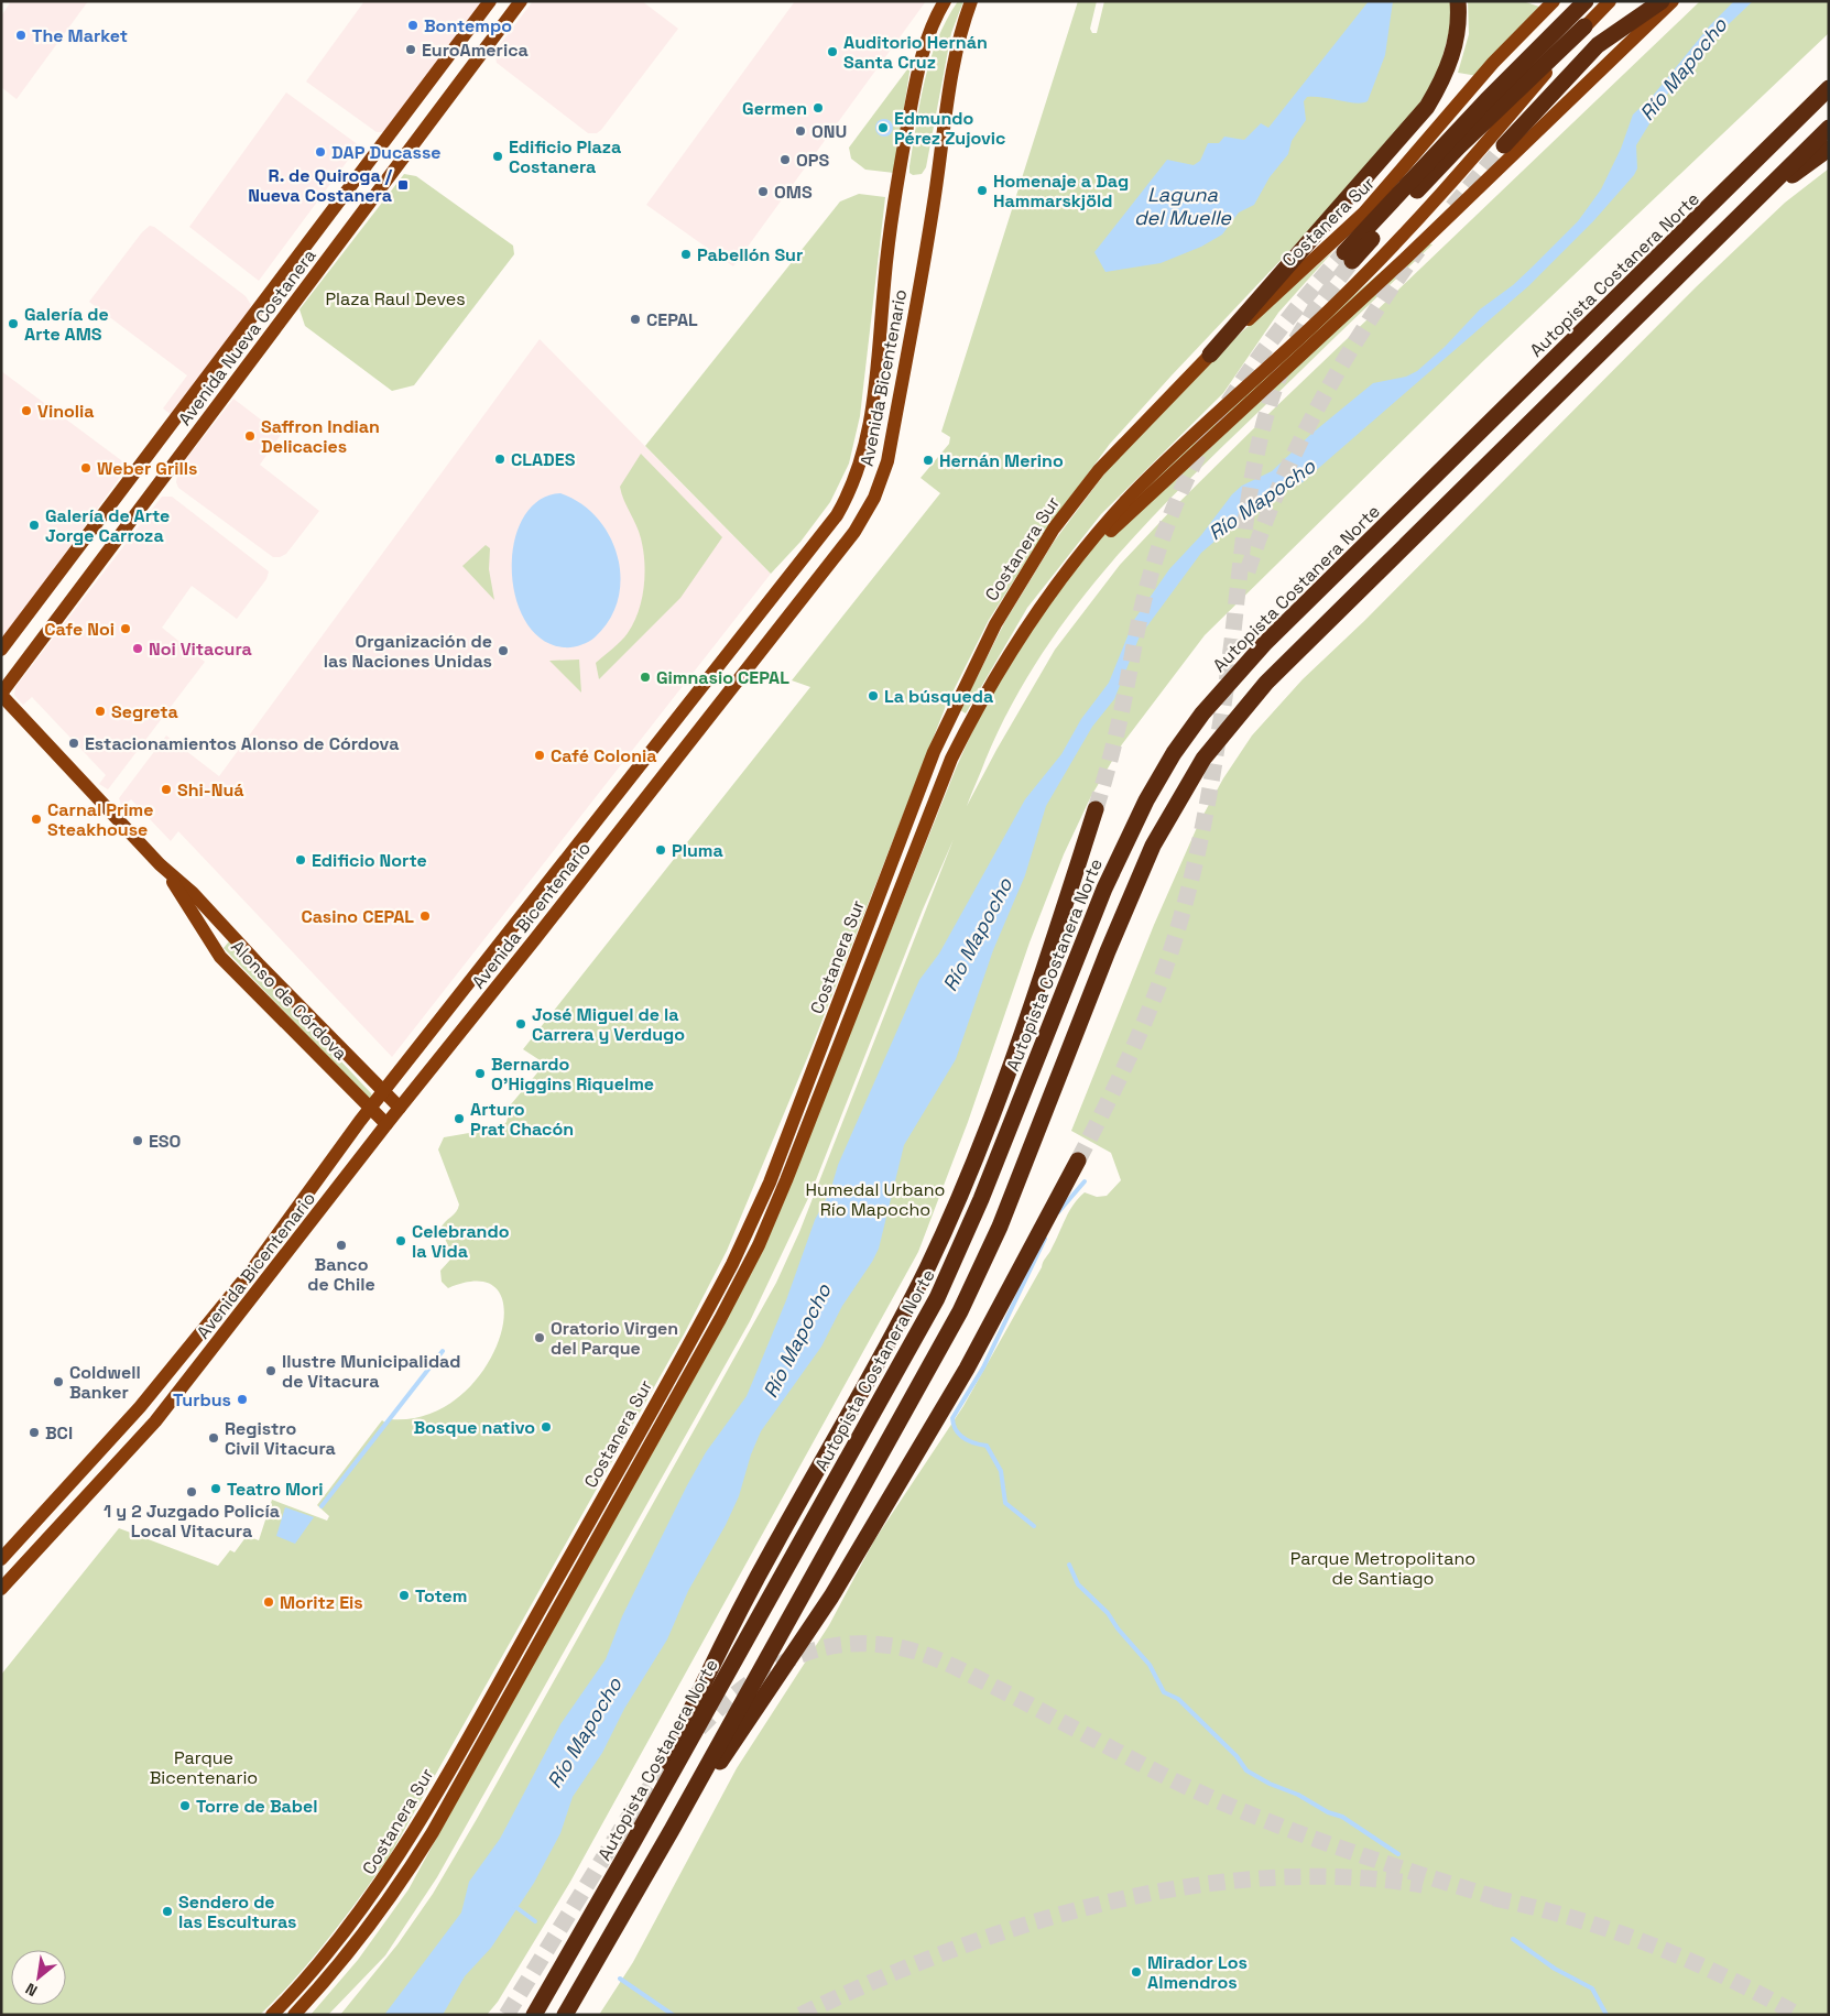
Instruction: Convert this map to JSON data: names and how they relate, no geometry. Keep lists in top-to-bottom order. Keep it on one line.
{"streets":{"highway":["Autopista Costanera Norte"],"main road":["Costanera Sur","Avenida Nueva Costanera","Avenida Bicentenario","Alonso de Córdova"]},"crossings":[["Avenida Nueva Costanera","Alonso de Córdova"],["Avenida Bicentenario","Alonso de Córdova"]],"water":["Río Mapocho","Laguna del Muelle"],"parks":["Plaza Raul Deves","Humedal Urbano Río Mapocho","Parque Metropolitano de Santiago","Parque Bicentenario"],"places":{"other":["Bontempo","The Market","EuroAmerica","Auditorio Hernán Santa Cruz","Germen","Edmundo Pérez Zujovic","ONU","DAP Ducasse","Edificio Plaza Costanera","OPS","Homenaje a Dag Hammarskjöld","OMS","Pabellón Sur","CEPAL","Galería de Arte AMS","Vinolia","Saffron Indian Delicacies","CLADES","Hernán Merino","Weber Grills","Galería de Arte Jorge Carroza","Cafe Noi","Noi Vitacura","Organización de las Naciones Unidas","Gimnasio CEPAL","La búsqueda","Segreta","Estacionamientos Alonso de Córdova","Café Colonia","Shi-Nuá","Carnal Prime Steakhouse","Pluma","Edificio Norte","Casino CEPAL","José Miguel de la Carrera y Verdugo","Bernardo O'Higgins Riquelme","Arturo Prat Chacón","ESO","Celebrando la Vida","Banco de Chile","Oratorio Virgen del Parque","Ilustre Municipalidad de Vitacura","Coldwell Banker","Turbus","Bosque nativo","BCI","Registro Civil Vitacura","Teatro Mori","1 y 2 Juzgado Policía Local Vitacura","Totem","Moritz Eis","Torre de Babel","Sendero de las Esculturas","Mirador Los Almendros"],"transit":["R. de Quiroga / Nueva Costanera"]},"north":"bottom left"}
